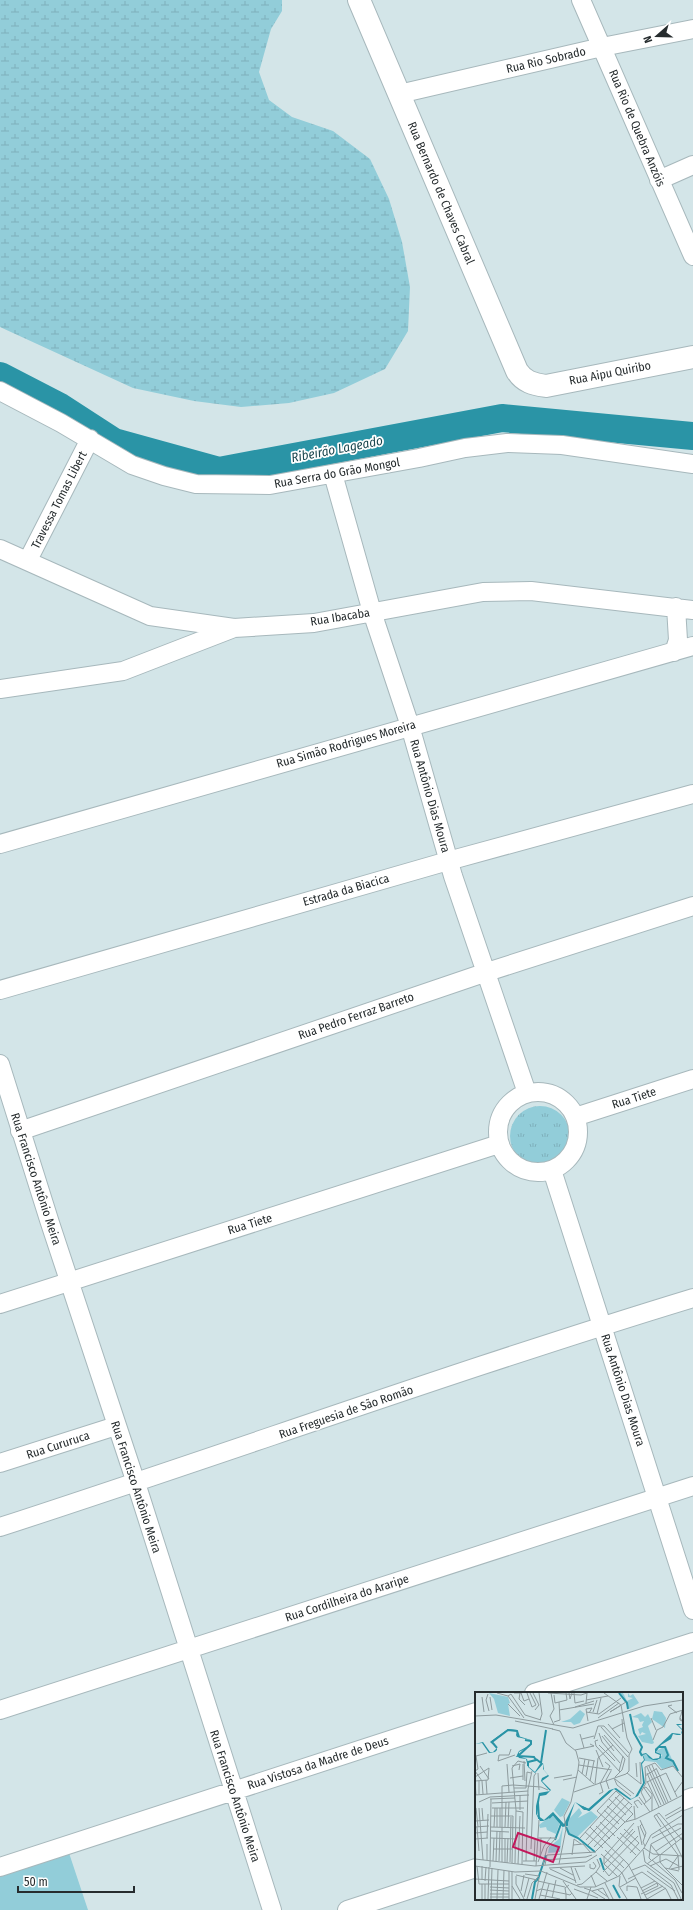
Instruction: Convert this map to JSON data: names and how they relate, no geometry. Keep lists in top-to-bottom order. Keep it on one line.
{"streets":{"street":["Rua Rio Sobrado","Rua Rio de Quebra Anzóis","Rua Bernardo de Chaves Cabral","Rua Aipu Quiribo","Rua Serra do Grão Mongol","Travessa Tomas Libert","Rua Ibacaba","Rua Simão Rodrigues Moreira","Rua Antônio Dias Moura","Estrada da Biacica","Rua Pedro Ferraz Barreto","Rua Tiete","Rua Francisco Antônio Meira","Rua Freguesia de São Romão","Rua Cururuca","Rua Cordilheira do Araripe","Rua Vistosa da Madre de Deus"]},"crossings":[["Rua Rio Sobrado","Rua Rio de Quebra Anzóis"],["Rua Rio Sobrado","Rua Bernardo de Chaves Cabral"],["Rua Bernardo de Chaves Cabral","Rua Aipu Quiribo"],["Rua Serra do Grão Mongol","Travessa Tomas Libert"],["Rua Serra do Grão Mongol","Rua Antônio Dias Moura"],["Travessa Tomas Libert","Rua Ibacaba"],["Rua Ibacaba","Rua Antônio Dias Moura"],["Rua Simão Rodrigues Moreira","Rua Antônio Dias Moura"],["Rua Antônio Dias Moura","Estrada da Biacica"],["Rua Antônio Dias Moura","Rua Pedro Ferraz Barreto"],["Rua Antônio Dias Moura","Rua Tiete"],["Rua Antônio Dias Moura","Rua Freguesia de São Romão"],["Rua Antônio Dias Moura","Rua Cordilheira do Araripe"],["Rua Pedro Ferraz Barreto","Rua Francisco Antônio Meira"],["Rua Tiete","Rua Francisco Antônio Meira"],["Rua Francisco Antônio Meira","Rua Freguesia de São Romão"],["Rua Francisco Antônio Meira","Rua Cururuca"],["Rua Francisco Antônio Meira","Rua Cordilheira do Araripe"],["Rua Francisco Antônio Meira","Rua Vistosa da Madre de Deus"]],"water":["Ribeirão Lageado"],"scale_bar":"50 m","north":"left"}
